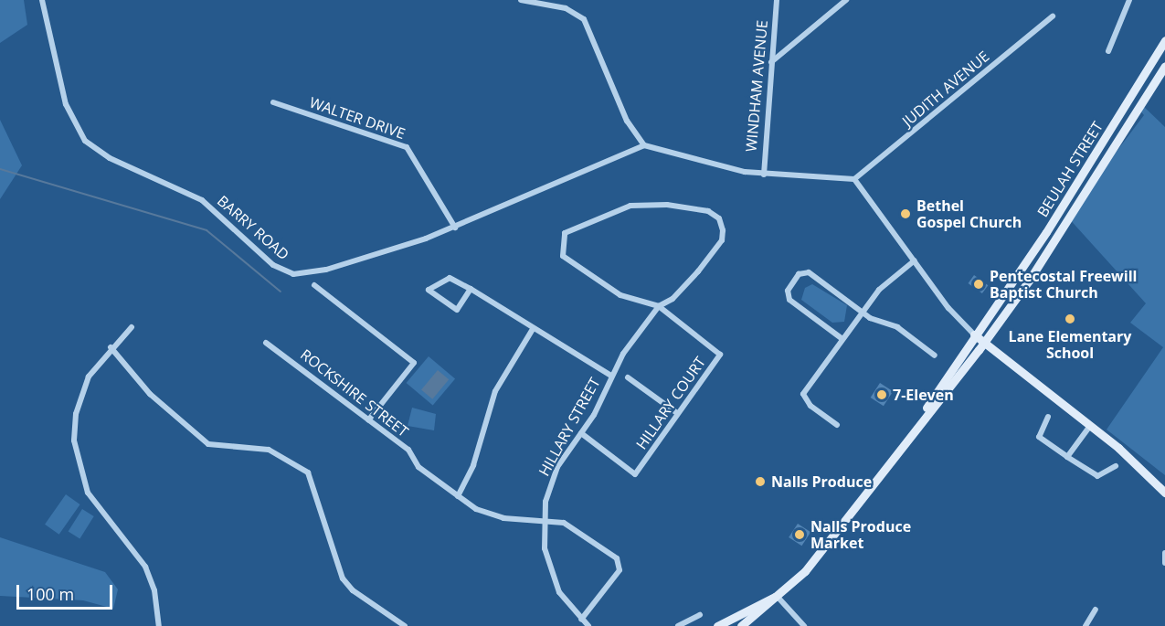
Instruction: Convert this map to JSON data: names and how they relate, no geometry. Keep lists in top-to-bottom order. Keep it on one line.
{"streets":{"main road":["BEULAH STREET"],"street":["WINDHAM AVENUE","JUDITH AVENUE","WALTER DRIVE","BARRY ROAD","ROCKSHIRE STREET","HILLARY COURT","HILLARY STREET"]},"crossings":[["WALTER DRIVE","BARRY ROAD"],["ROCKSHIRE STREET","HILLARY STREET"],["HILLARY COURT","HILLARY STREET"]],"places":["Bethel Gospel Church","Pentecostal Freewill Baptist Church","Lane Elementary School","7-Eleven","Nalls Produce","Nalls Produce Market"],"scale_bar":"100 m"}
